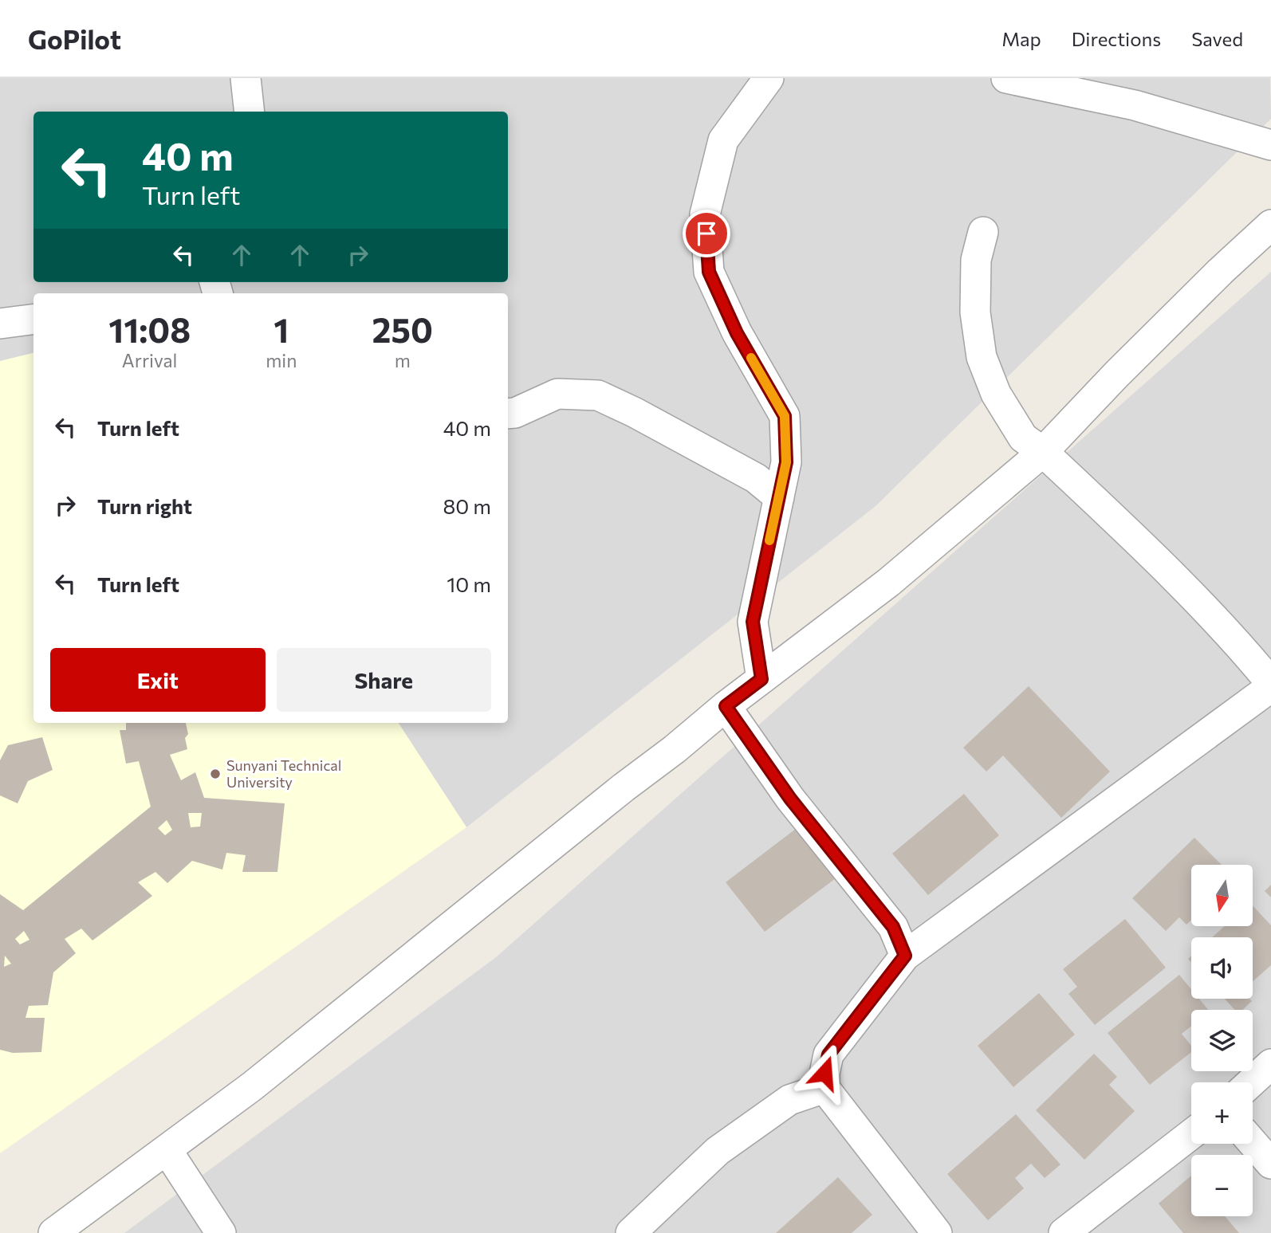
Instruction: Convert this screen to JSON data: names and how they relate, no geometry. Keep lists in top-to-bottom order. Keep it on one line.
{"places":["Sunyani Technical University"],"north":"bottom","page":{"header":"GoPilot","nav":["Map","Directions","Saved"],"turn":["40 m","Turn left"],"eta":["11:08","Arrival","1","min","250","m"],"list":[{"name":"Turn left","value":"40 m"},{"name":"Turn right","value":"80 m"},{"name":"Turn left","value":"10 m"}],"buttons":["Exit","Share"],"map_buttons":["+","−"]}}
